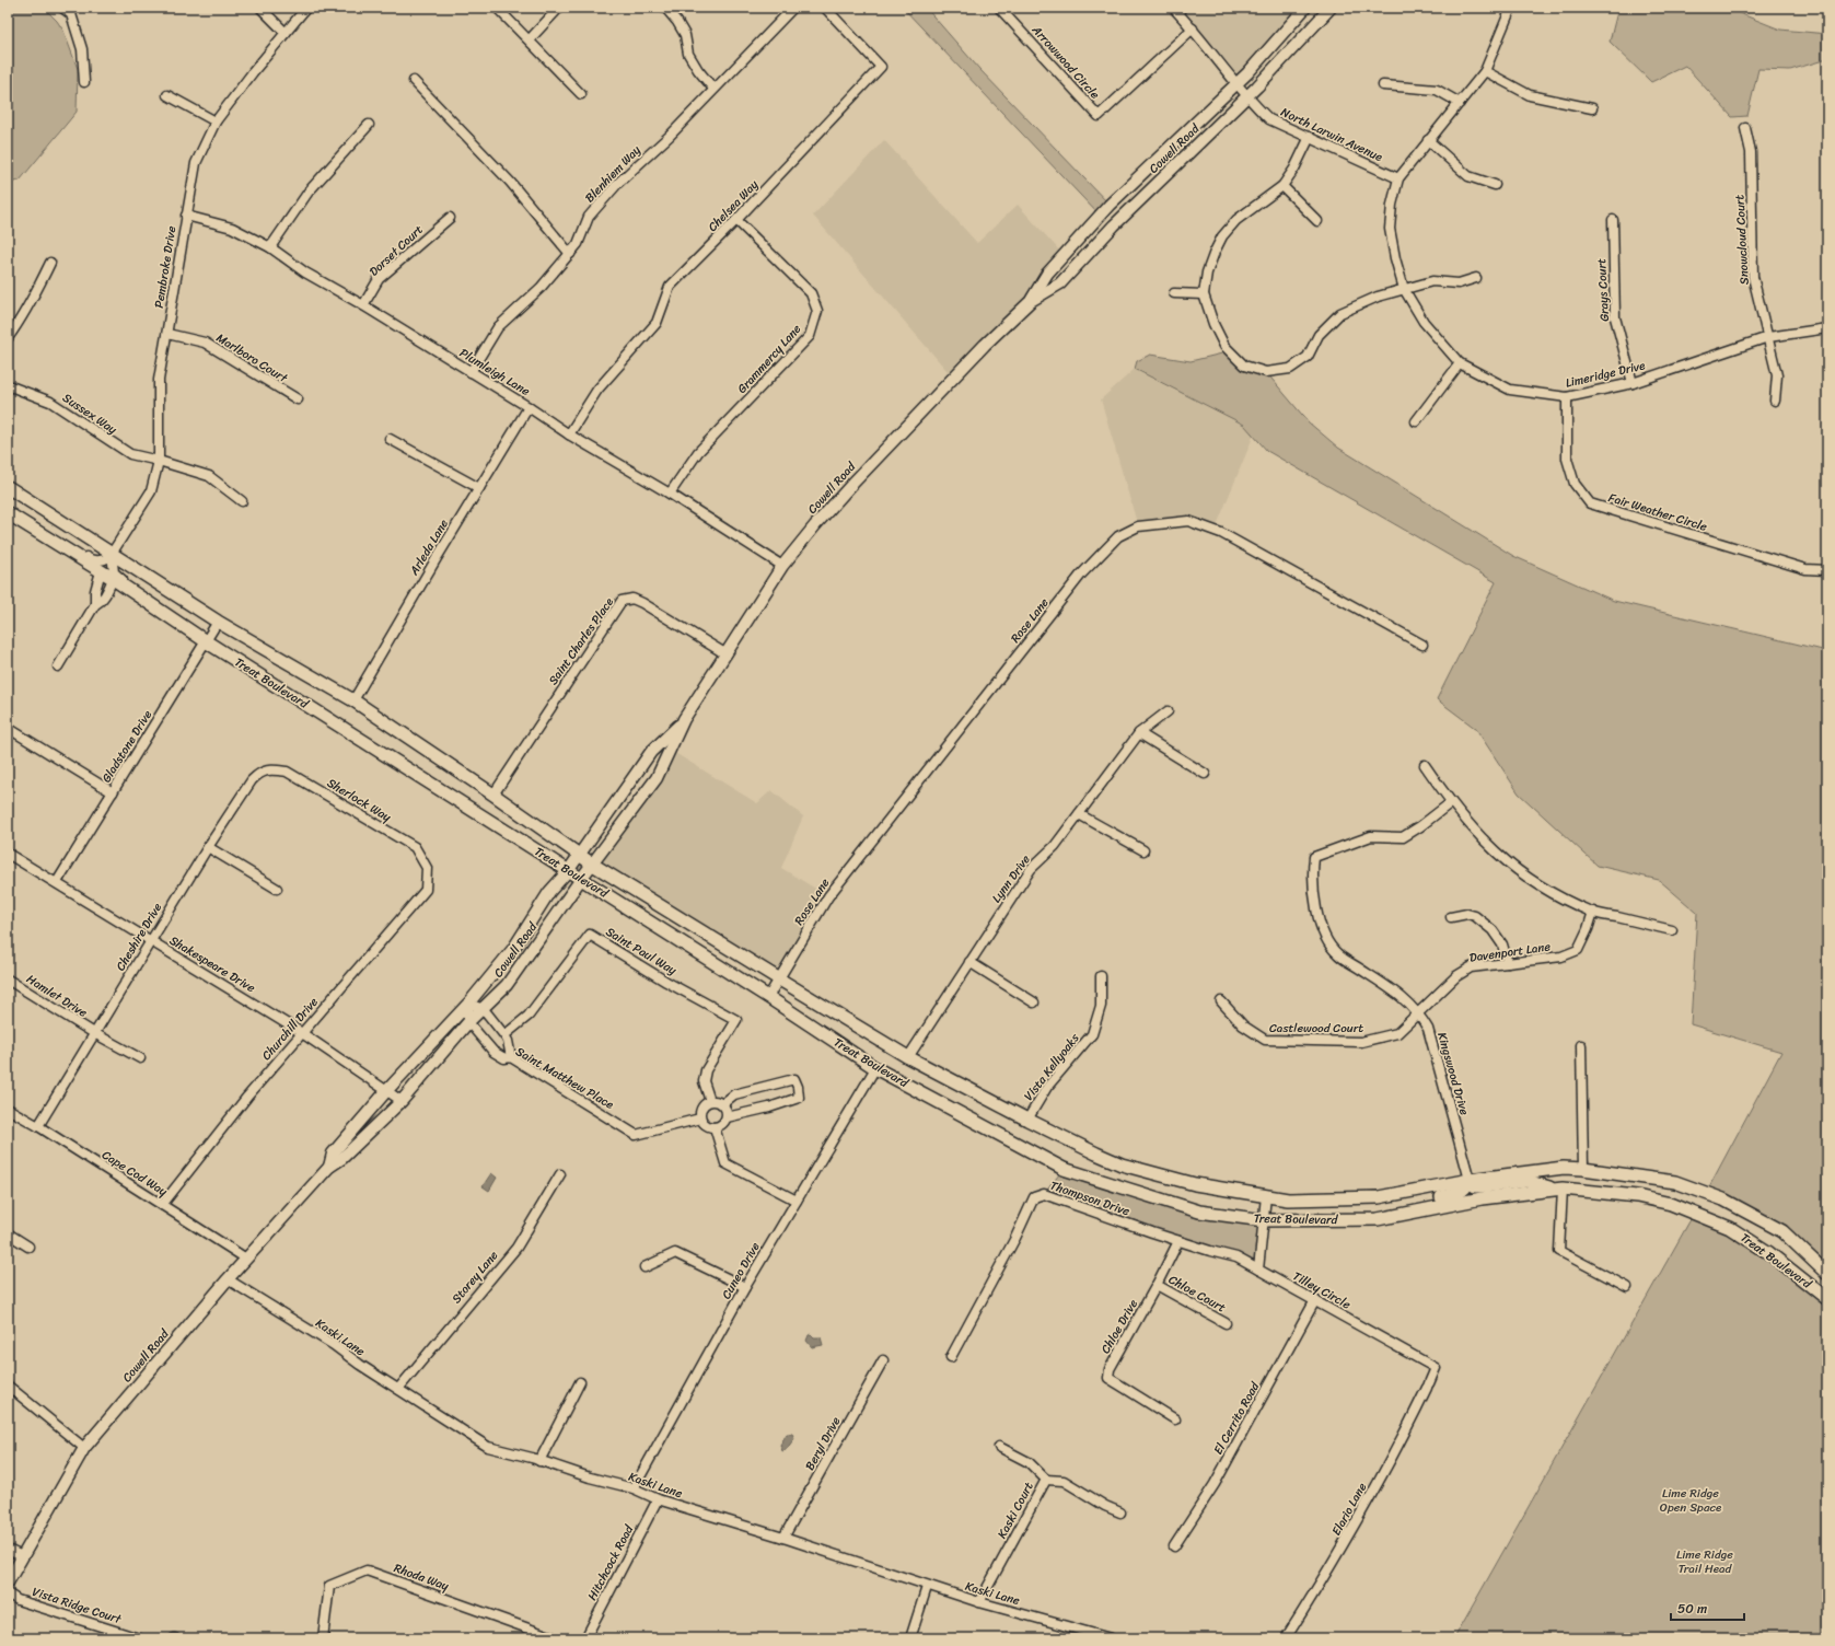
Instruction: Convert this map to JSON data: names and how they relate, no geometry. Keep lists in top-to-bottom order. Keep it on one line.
{"streets":{"main road":["Treat Boulevard"],"street":["Arrowwood Circle","North Larwin Avenue","Cowell Road","Blenhiem Way","Chelsea Way","Snowcloud Court","Dorset Court","Pembroke Drive","Grays Court","Marlboro Court","Grammercy Lane","Plumleigh Lane","Limeridge Drive","Sussex Way","Fair Weather Circle","Arleda Lane","Rose Lane","Saint Charles Place","Gladstone Drive","Sherlock Way","Lynn Drive","Cheshire Drive","Saint Paul Way","Davenport Lane","Shakespeare Drive","Hamlet Drive","Castlewood Court","Churchill Drive","Vista Kellyoaks","Kingswood Drive","Saint Matthew Place","Cape Cod Way","Thompson Drive","Cuneo Drive","Storey Lane","Tilley Circle","Chloe Court","Chloe Drive","Kaski Lane","El Cerrito Road","Beryl Drive","Elario Lane","Kaski Court","Hitchcock Road","Rhoda Way","Vista Ridge Court"]},"crossings":[["Arrowwood Circle","North Larwin Avenue"],["North Larwin Avenue","Cowell Road"],["North Larwin Avenue","Limeridge Drive"],["Cowell Road","Plumleigh Lane"],["Cowell Road","Saint Charles Place"],["Cowell Road","Treat Boulevard"],["Cowell Road","Shakespeare Drive"],["Cowell Road","Saint Matthew Place"],["Cowell Road","Cape Cod Way"],["Cowell Road","Kaski Lane"],["Blenhiem Way","Plumleigh Lane"],["Chelsea Way","Grammercy Lane"],["Chelsea Way","Plumleigh Lane"],["Snowcloud Court","Limeridge Drive"],["Dorset Court","Plumleigh Lane"],["Pembroke Drive","Marlboro Court"],["Pembroke Drive","Plumleigh Lane"],["Pembroke Drive","Sussex Way"],["Pembroke Drive","Treat Boulevard"],["Grays Court","Limeridge Drive"],["Grammercy Lane","Plumleigh Lane"],["Plumleigh Lane","Arleda Lane"],["Limeridge Drive","Fair Weather Circle"],["Arleda Lane","Treat Boulevard"],["Rose Lane","Treat Boulevard"],["Saint Charles Place","Treat Boulevard"],["Treat Boulevard","Gladstone Drive"],["Treat Boulevard","Lynn Drive"],["Treat Boulevard","Vista Kellyoaks"],["Treat Boulevard","Kingswood Drive"],["Treat Boulevard","Cuneo Drive"],["Gladstone Drive","Shakespeare Drive"],["Sherlock Way","Cheshire Drive"],["Sherlock Way","Churchill Drive"],["Cheshire Drive","Shakespeare Drive"],["Cheshire Drive","Hamlet Drive"],["Cheshire Drive","Cape Cod Way"],["Saint Paul Way","Saint Matthew Place"],["Davenport Lane","Castlewood Court"],["Davenport Lane","Kingswood Drive"],["Shakespeare Drive","Churchill Drive"],["Castlewood Court","Kingswood Drive"],["Churchill Drive","Cape Cod Way"],["Thompson Drive","Tilley Circle"],["Thompson Drive","Chloe Drive"],["Cuneo Drive","Kaski Lane"],["Storey Lane","Kaski Lane"],["Tilley Circle","El Cerrito Road"],["Tilley Circle","Elario Lane"],["Chloe Court","Chloe Drive"],["Kaski Lane","Beryl Drive"],["Kaski Lane","Kaski Court"],["Kaski Lane","Hitchcock Road"]],"parks":["Lime Ridge Open Space","Lime Ridge Trail Head"],"scale_bar":"50 m"}
